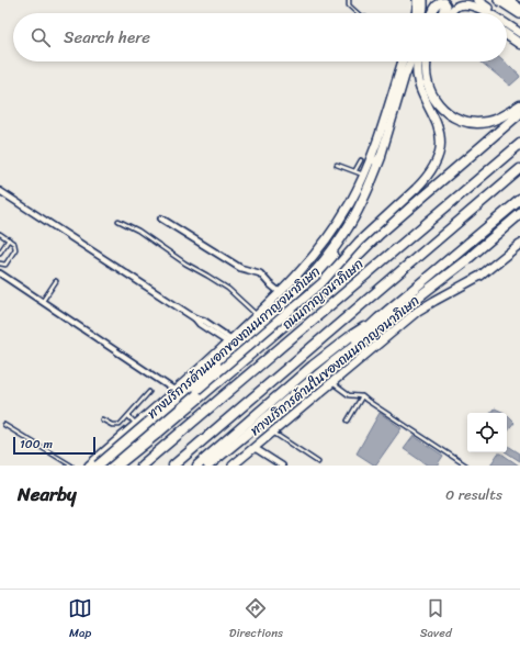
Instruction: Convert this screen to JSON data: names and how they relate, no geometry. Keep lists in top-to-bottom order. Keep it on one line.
{"streets":{"highway":["ถนนกาญจนาภิเษก"],"main road":["ทางบริการด้านนอกของถนนกาญจนาภิเษก","ทางบริการด้านในของถนนกาญจนาภิเษก"]},"scale_bar":"100 m","page":{"search":"Search here","scale":"100 m","heading":["Nearby","0 results"],"nav":["Map","Directions","Saved"]}}
